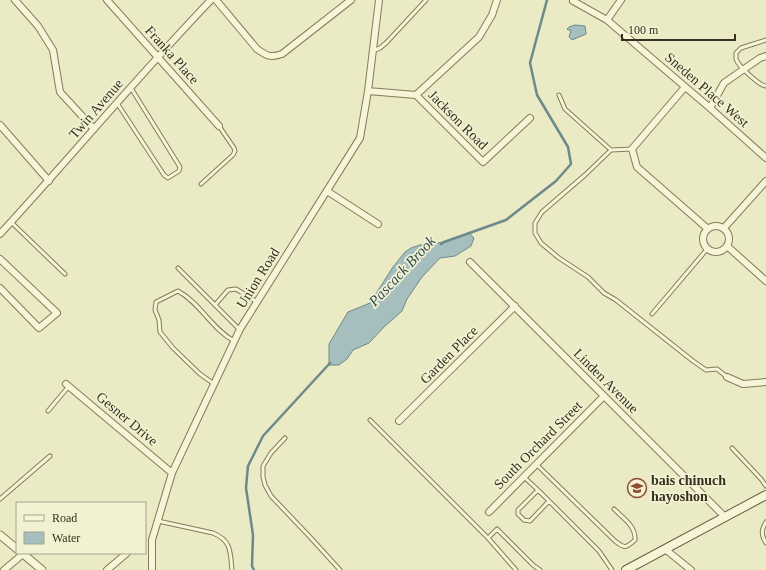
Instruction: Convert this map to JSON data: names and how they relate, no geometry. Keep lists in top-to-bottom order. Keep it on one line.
{"streets":{"street":["Franka Place","Sneden Place West","Twin Avenue","Jackson Road","Union Road","Garden Place","Linden Avenue","Gesner Drive","South Orchard Street"]},"crossings":[["Franka Place","Twin Avenue"],["Jackson Road","Union Road"],["Union Road","Gesner Drive"],["Garden Place","Linden Avenue"],["Linden Avenue","South Orchard Street"]],"water":["Pascack Brook"],"places":{"school or university":["bais chinuch hayoshon"]},"legend":["Road","Water"],"scale_bar":"100 m"}
